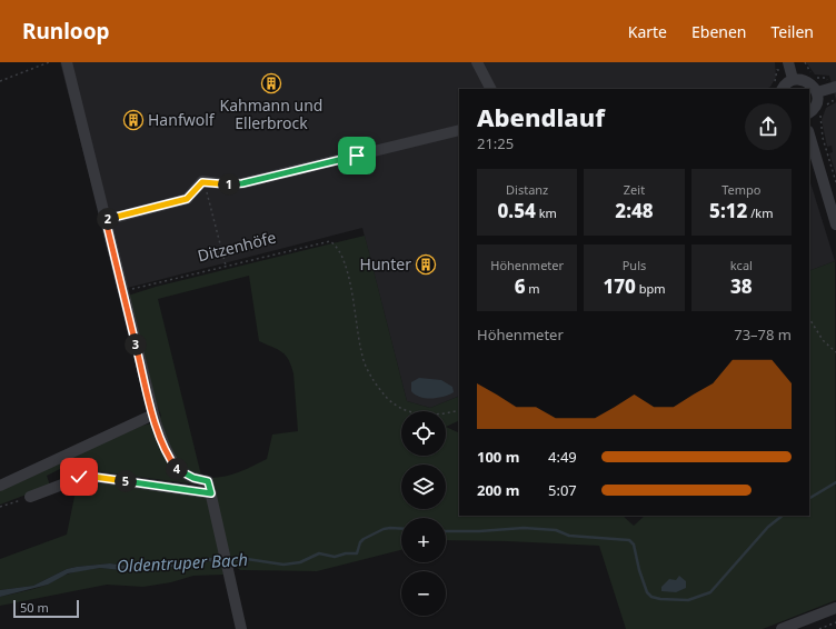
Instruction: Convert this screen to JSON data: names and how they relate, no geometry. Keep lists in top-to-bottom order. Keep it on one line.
{"streets":{"path":["Ditzenhöfe"]},"water":["Oldentruper Bach"],"places":{"building":["Kahmann und Ellerbrock","Hanfwolf","Hunter"]},"scale_bar":"50 m","page":{"header":"Runloop","nav":["Karte","Ebenen","Teilen"],"heading":["Abendlauf","21:25"],"stats":[["Distanz","0.54 km"],["Zeit","2:48"],["Tempo","5:12 /km"],["Höhenmeter","6 m"],["Puls","170 bpm"],["kcal","38"]],"pins":["1","2","3","4","5"],"chart":["Höhenmeter","73–78 m"],"map_buttons":["+","−"],"list":[{"name":"100 m","note":"4:49"},{"name":"200 m","note":"5:07"}],"scale":"50 m"}}
